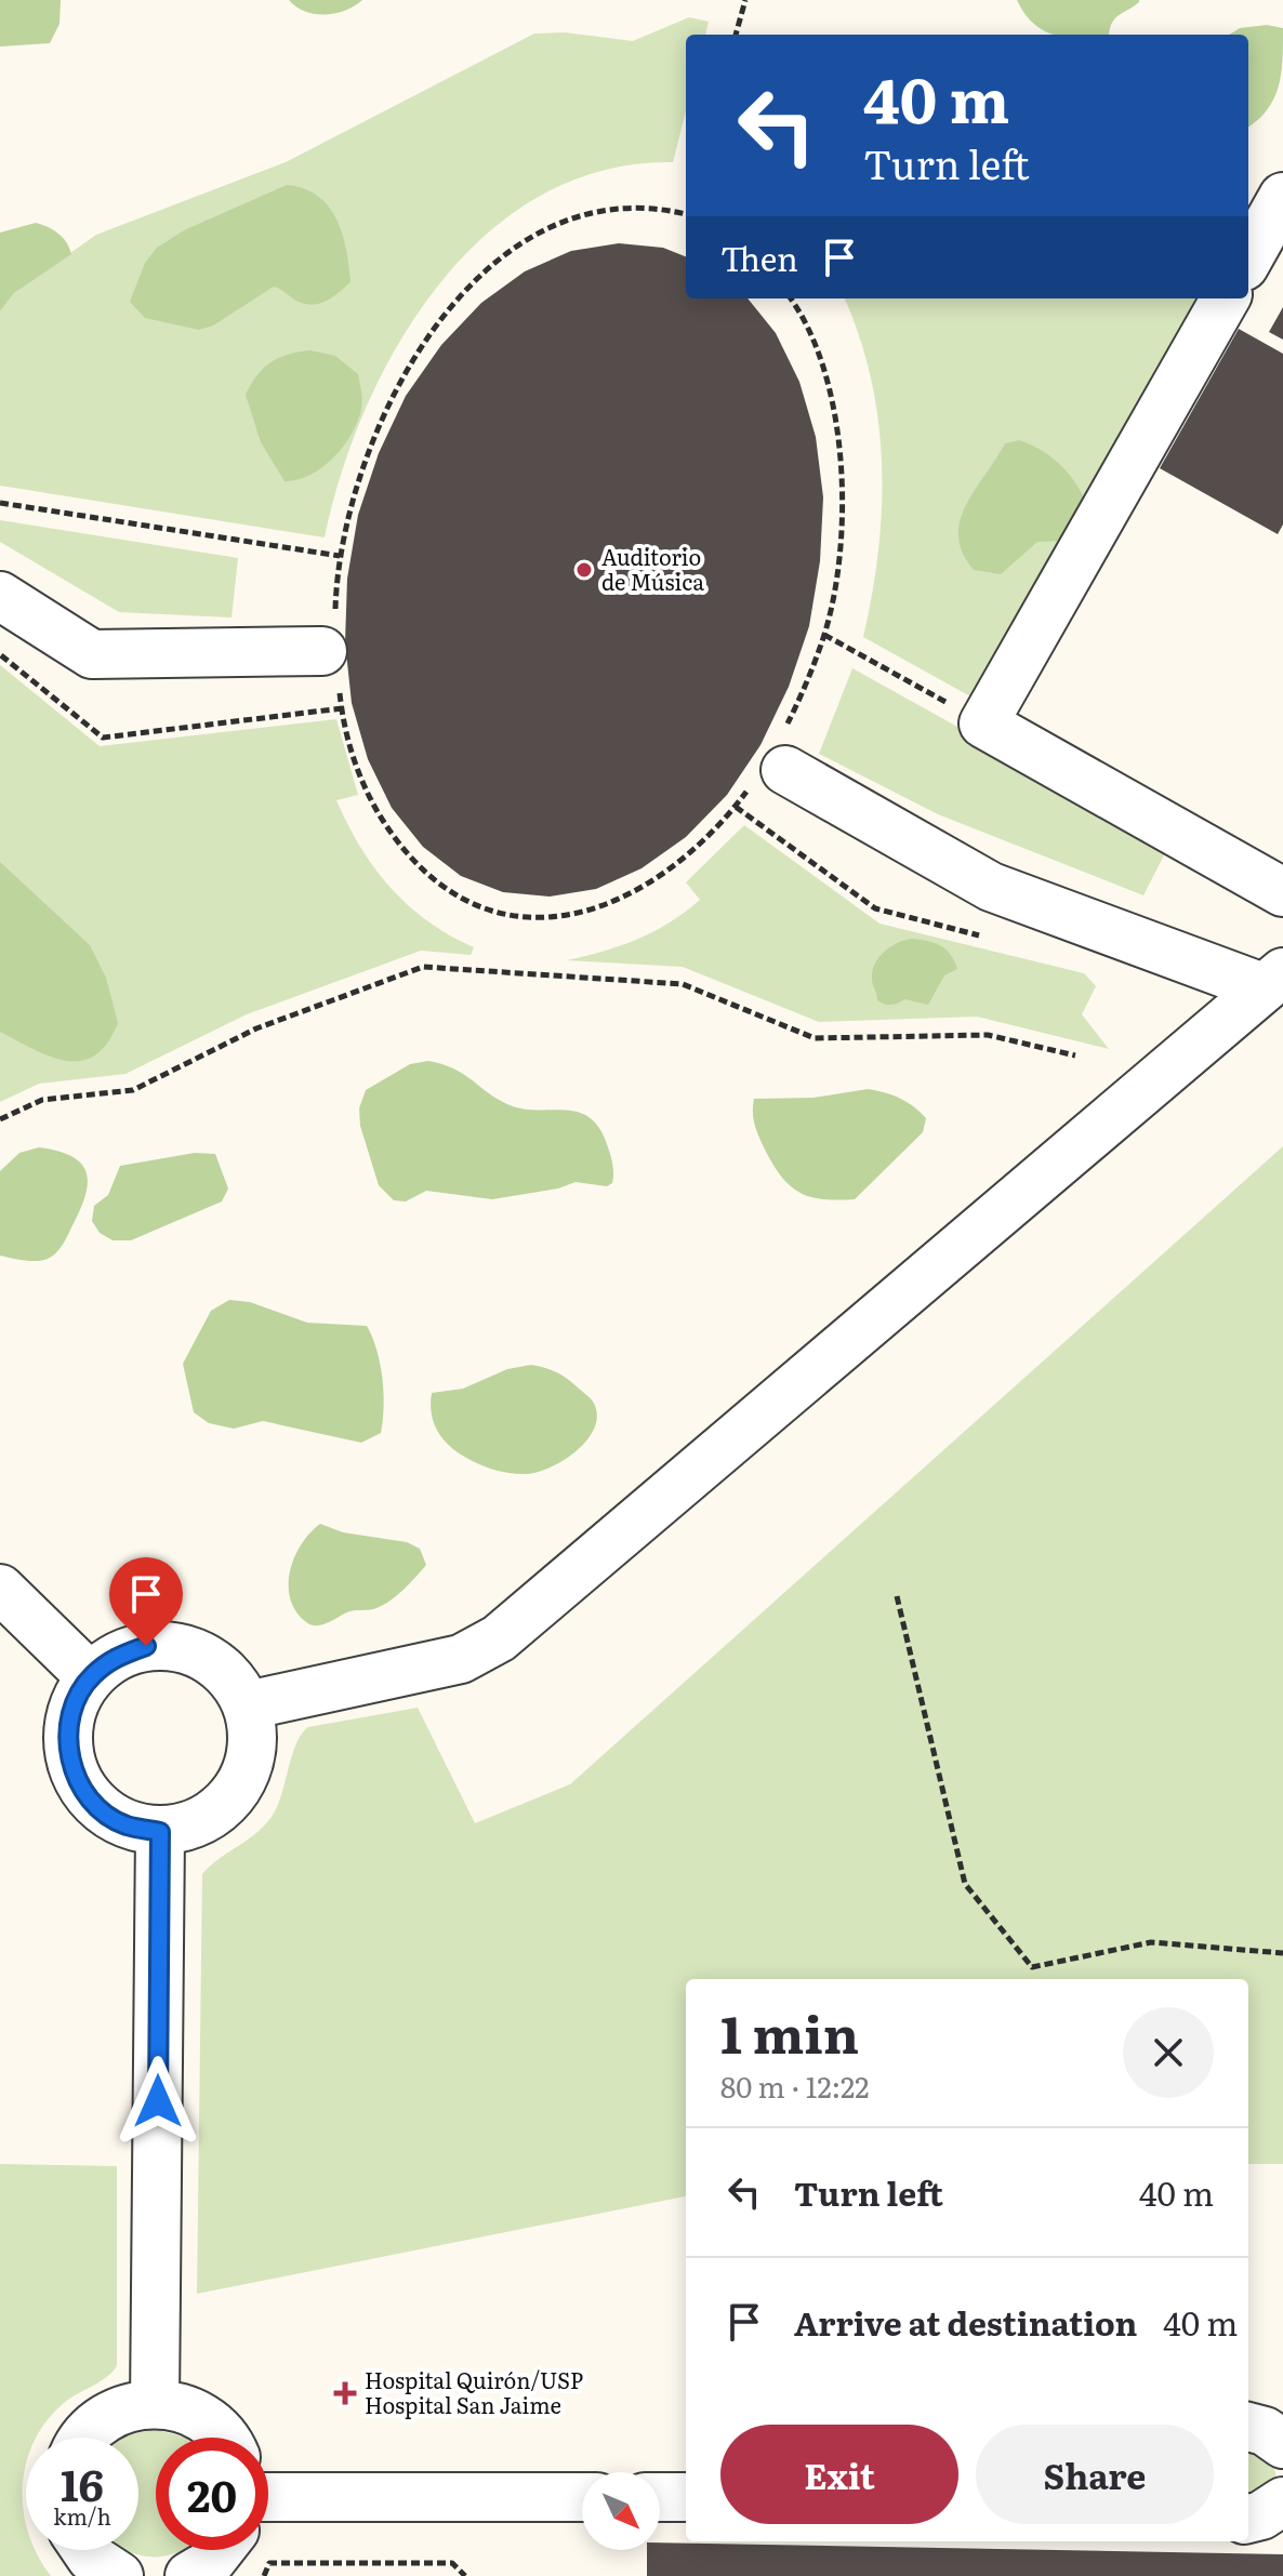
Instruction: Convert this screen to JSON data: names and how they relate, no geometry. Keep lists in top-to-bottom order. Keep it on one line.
{"places":{"other":["Auditorio de Música"],"health":["Hospital Quirón/USP Hospital San Jaime"]},"north":"bottom right","page":{"turn":["40 m","Turn left"],"then":"Then","heading":["1 min","80 m · 12:22"],"list":[{"name":"Turn left","value":"40 m"},{"name":"Arrive at destination","value":"40 m"}],"buttons":["Exit","Share"],"speed":"16 km/h","limit":"20"}}
